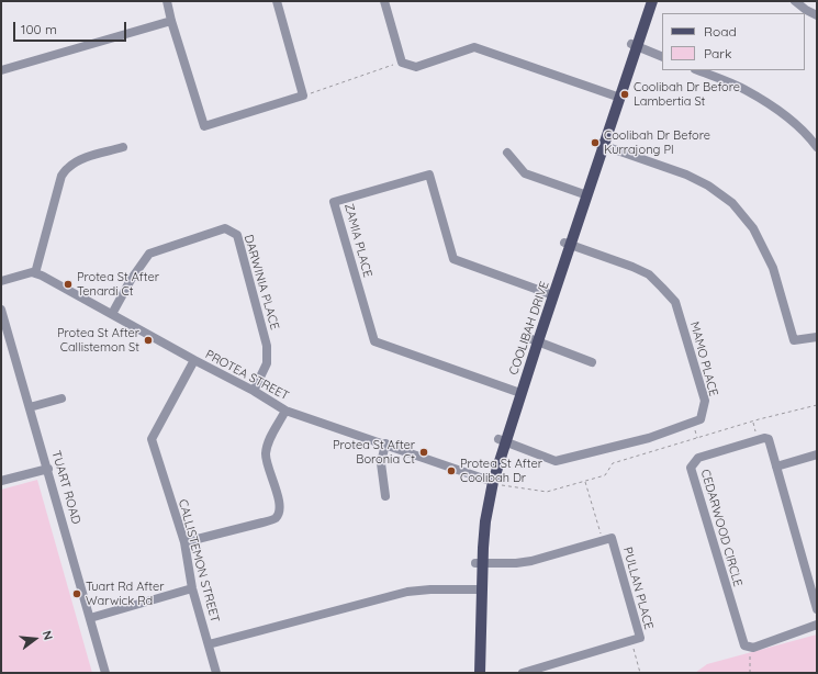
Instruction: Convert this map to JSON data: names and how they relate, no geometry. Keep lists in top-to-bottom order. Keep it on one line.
{"streets":{"main road":["COOLIBAH DRIVE"],"street":["ZAMIA PLACE","DARWINIA PLACE","MAMO PLACE","PROTEA STREET","TUART ROAD","CEDARWOOD CIRCLE","CALLISTEMON STREET","PULLAN PLACE"]},"crossings":[["ZAMIA PLACE","COOLIBAH DRIVE"],["DARWINIA PLACE","PROTEA STREET"],["COOLIBAH DRIVE","MAMO PLACE"],["COOLIBAH DRIVE","PROTEA STREET"],["PROTEA STREET","CALLISTEMON STREET"]],"places":["Coolibah Dr Before Lambertia St","Coolibah Dr Before Kurrajong Pl","Protea St After Tenardi Ct","Protea St After Callistemon St","Protea St After Boronia Ct","Protea St After Coolibah Dr","Tuart Rd After Warwick Rd"],"legend":["Road","Park"],"scale_bar":"100 m","north":"right"}
